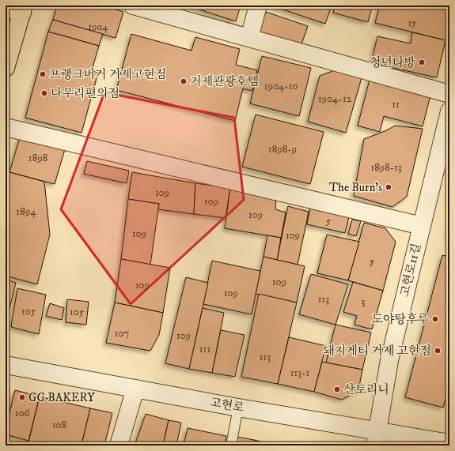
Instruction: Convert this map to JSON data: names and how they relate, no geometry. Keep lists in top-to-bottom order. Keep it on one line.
{"streets":{"street":["고현로11길","고현로"]},"crossings":[["고현로11길","고현로"]],"places":["청년다방","프랭크버거 거제고현점","거제관광호텔","나우리편의점","The Burn's","도야탕후루","돼지게티 거제 고현점","산토리니","GG BAKERY"],"house_numbers":["15","1904","1904-10","1904-12","11","1898-9","1898","1898-13","109","109","1894","109","5","109","109","5","109","109","109","113","3","105","105","107","109","111","113","113-1","106","108"]}
